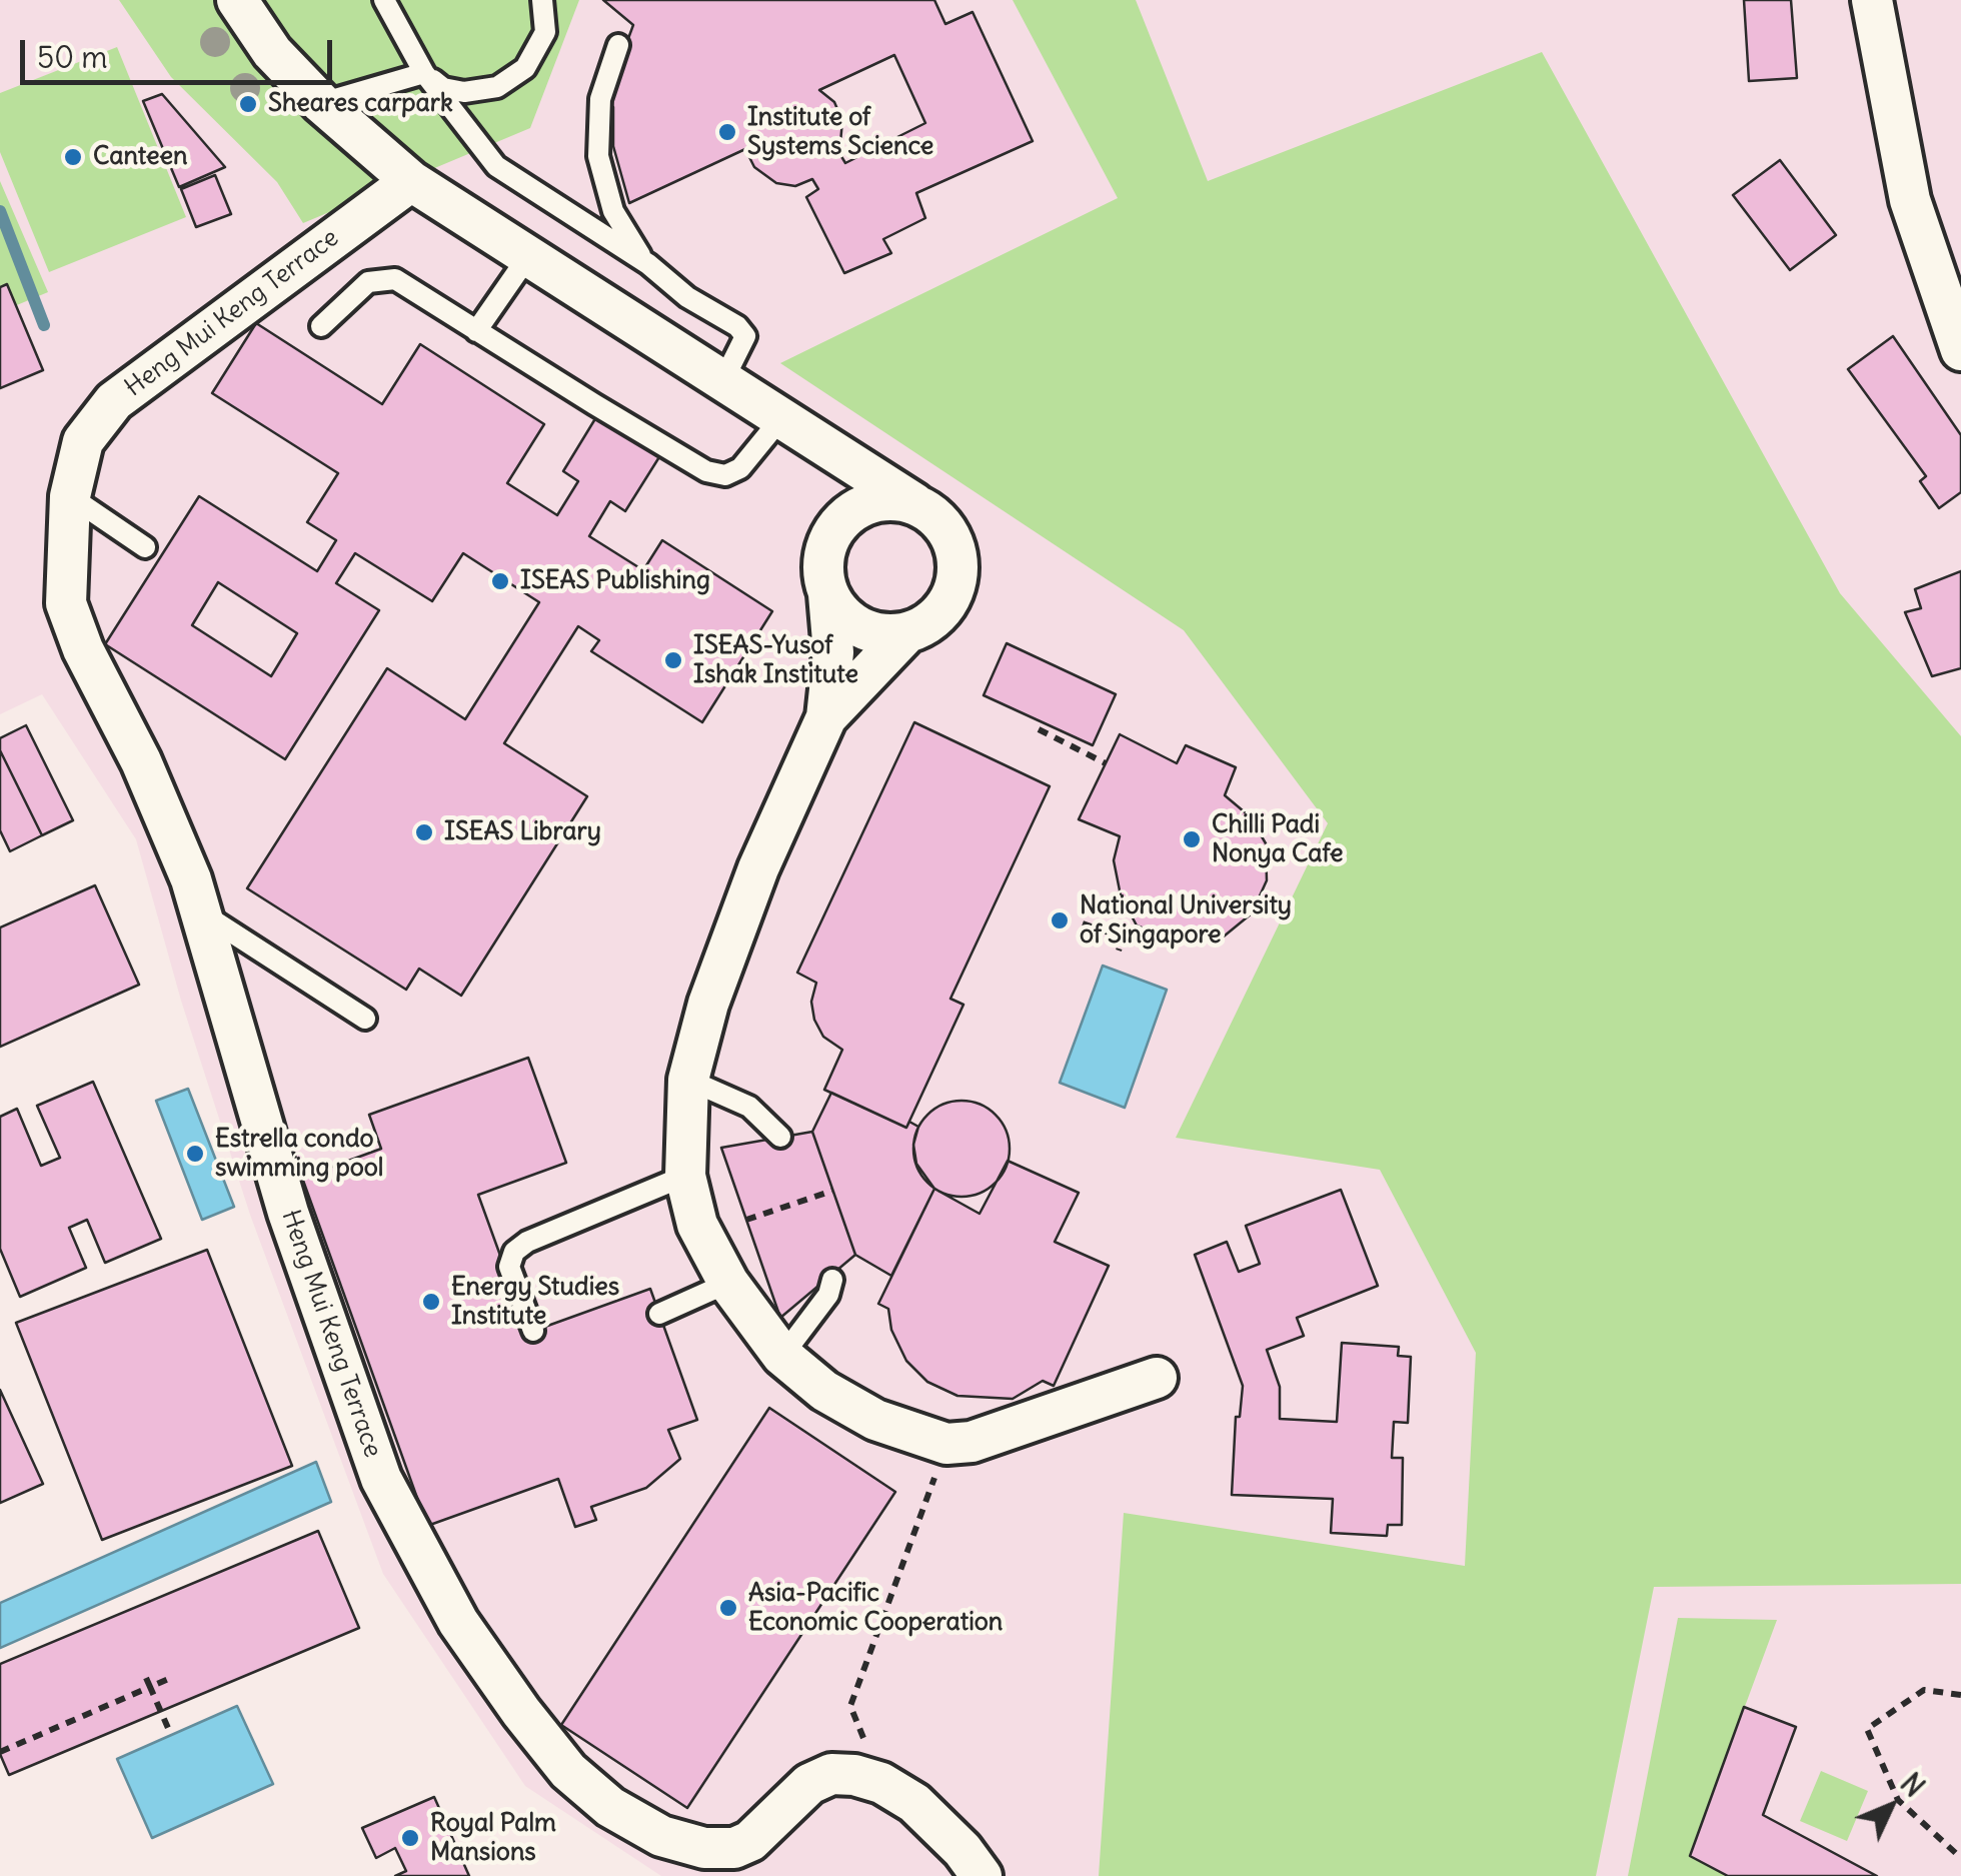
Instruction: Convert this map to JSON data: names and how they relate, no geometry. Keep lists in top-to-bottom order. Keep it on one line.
{"streets":{"street":["Heng Mui Keng Terrace"]},"places":["Sheares carpark","Institute of Systems Science","Canteen","ISEAS Publishing","ISEAS-Yusof Ishak Institute","ISEAS Library","Chilli Padi Nonya Cafe","National University of Singapore","Estrella condo swimming pool","Energy Studies Institute","Asia-Pacific Economic Cooperation","Royal Palm Mansions"],"scale_bar":"50 m","north":"top right"}
